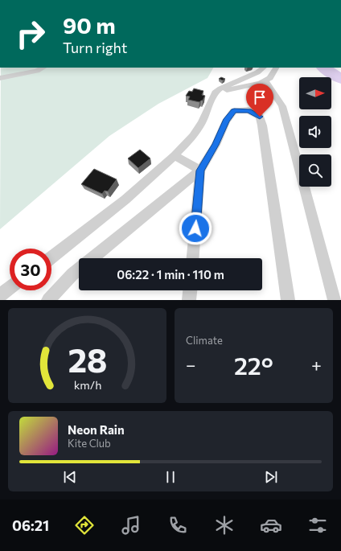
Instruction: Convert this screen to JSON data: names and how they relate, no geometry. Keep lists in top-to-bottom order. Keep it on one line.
{"north":"right","page":{"turn":["90 m","Turn right"],"limit":"30","trip":"06:22 · 1 min · 110 m","tile":"Climate","heat":["−","22°","+"],"song":["Neon Rain","Kite Club"],"tabs":"06:21","gauge":["28","km/h"]}}
